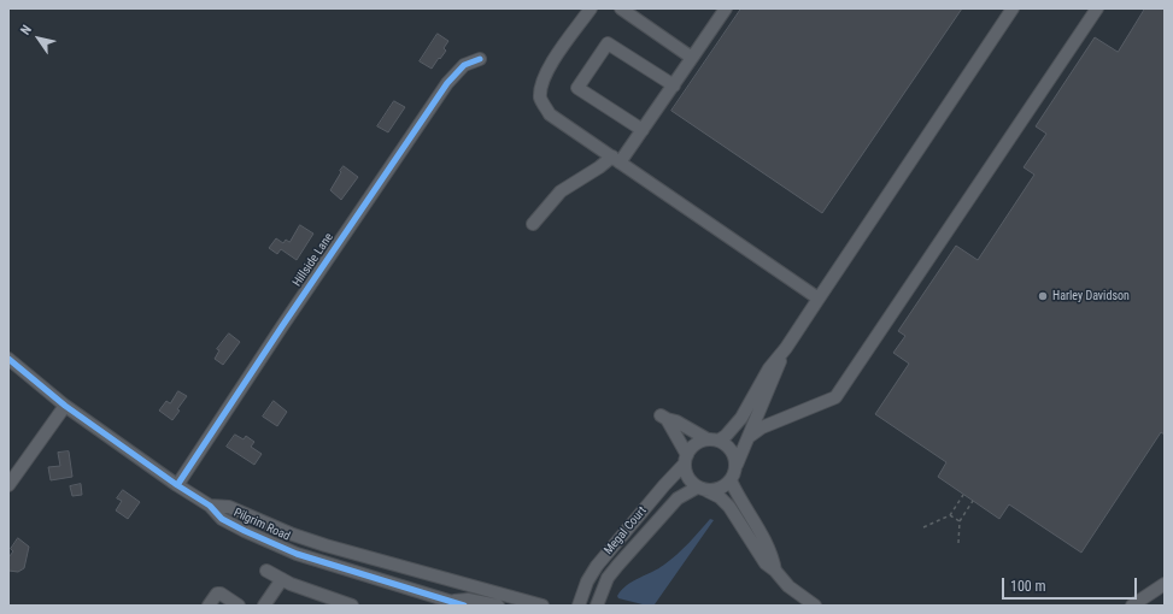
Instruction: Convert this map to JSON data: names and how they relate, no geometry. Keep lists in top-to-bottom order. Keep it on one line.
{"streets":{"street":["Hillside Lane","Pilgrim Road","Megal Court"]},"crossings":[["Hillside Lane","Pilgrim Road"]],"places":["Harley Davidson"],"scale_bar":"100 m","north":"top left"}
